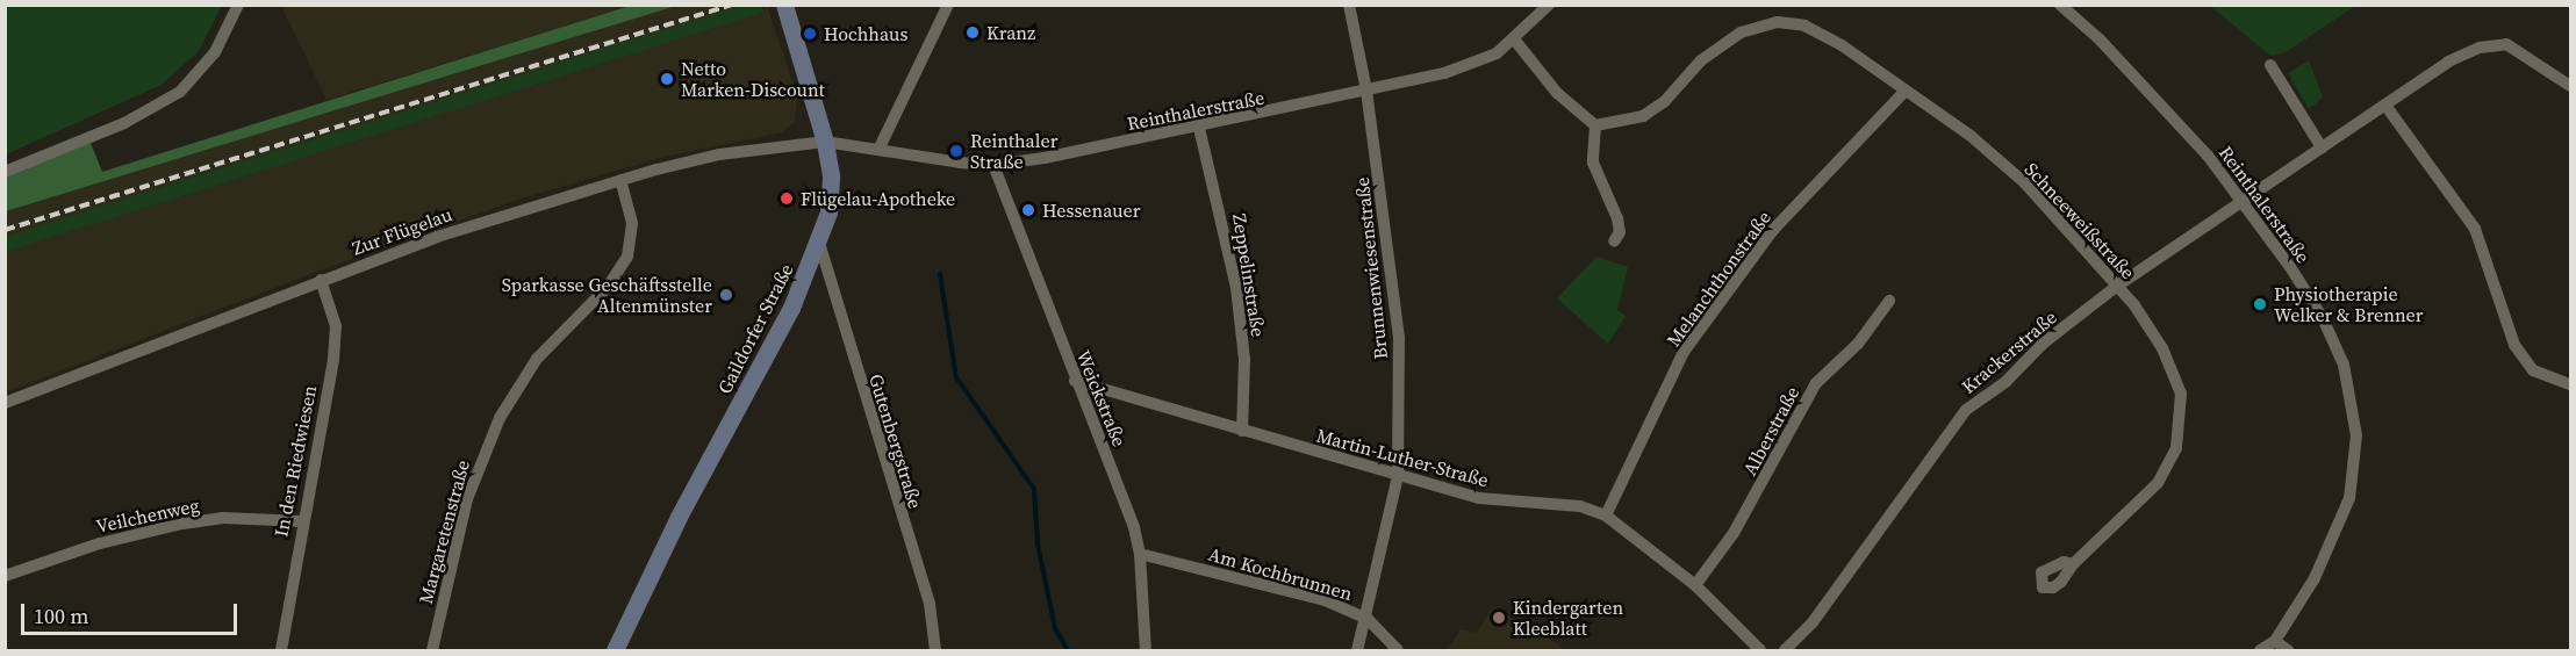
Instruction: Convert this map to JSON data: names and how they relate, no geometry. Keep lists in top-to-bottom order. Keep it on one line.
{"streets":{"main road":["Gaildorfer Straße"],"street":["Reinthalerstraße","Schneeweißstraße","Zur Flügelau","Brunnenwiesenstraße","Zeppelinstraße","Melanchthonstraße","Krackerstraße","Weickstraße","Alberstraße","Gutenbergstraße","Martin-Luther-Straße","In den Riedwiesen","Veilchenweg","Margaretenstraße","Am Kochbrunnen"]},"crossings":[["Reinthalerstraße","Zur Flügelau"],["Reinthalerstraße","Brunnenwiesenstraße"],["Reinthalerstraße","Zeppelinstraße"],["Reinthalerstraße","Gaildorfer Straße"],["Reinthalerstraße","Krackerstraße"],["Reinthalerstraße","Weickstraße"],["Schneeweißstraße","Melanchthonstraße"],["Schneeweißstraße","Krackerstraße"],["Zur Flügelau","Gaildorfer Straße"],["Zur Flügelau","In den Riedwiesen"],["Zur Flügelau","Margaretenstraße"],["Brunnenwiesenstraße","Martin-Luther-Straße"],["Brunnenwiesenstraße","Am Kochbrunnen"],["Zeppelinstraße","Martin-Luther-Straße"],["Melanchthonstraße","Martin-Luther-Straße"],["Gaildorfer Straße","Gutenbergstraße"],["Weickstraße","Martin-Luther-Straße"],["Weickstraße","Am Kochbrunnen"],["Alberstraße","Martin-Luther-Straße"],["In den Riedwiesen","Veilchenweg"]],"places":["Kranz","Hochhaus","Netto Marken-Discount","Reinthaler Straße","Flügelau-Apotheke","Hessenauer","Sparkasse Geschäftsstelle Altenmünster","Physiotherapie Welker & Brenner","Kindergarten Kleeblatt"],"scale_bar":"100 m"}
